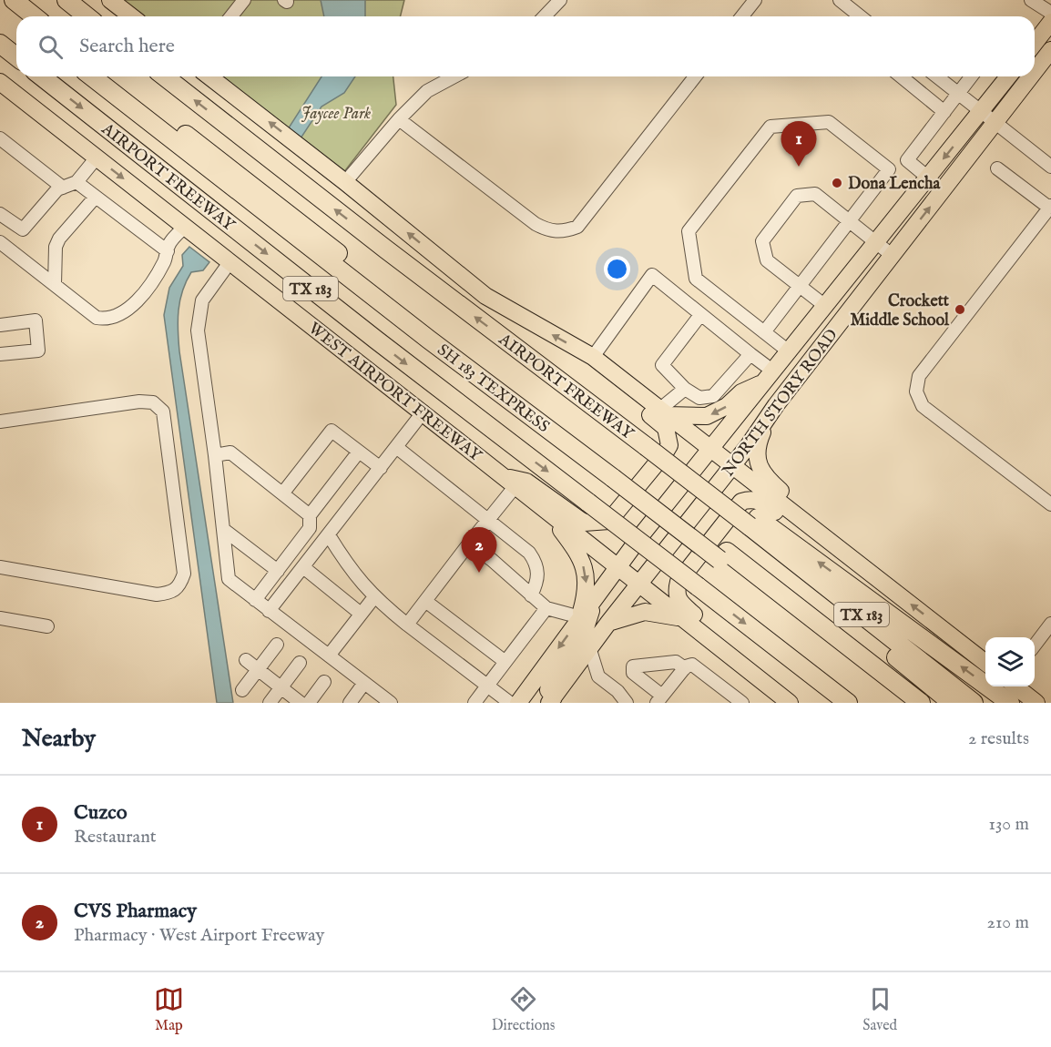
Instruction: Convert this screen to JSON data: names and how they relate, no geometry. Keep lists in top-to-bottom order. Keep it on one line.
{"streets":{"highway":["AIRPORT FREEWAY","TX 183","SH 183 TEXPRESS"],"main road":["WEST AIRPORT FREEWAY","NORTH STORY ROAD"]},"crossings":[["WEST AIRPORT FREEWAY","NORTH STORY ROAD"]],"parks":["Jaycee Park"],"places":["Dona Lencha","Crockett Middle School"],"page":{"search":"Search here","pins":["1","2"],"heading":["Nearby","2 results"],"list":[{"mark":"1","name":"Cuzco","note":"Restaurant","value":"130 m"},{"mark":"2","name":"CVS Pharmacy","note":"Pharmacy · West Airport Freeway","value":"210 m"}],"nav":["Map","Directions","Saved"]}}
